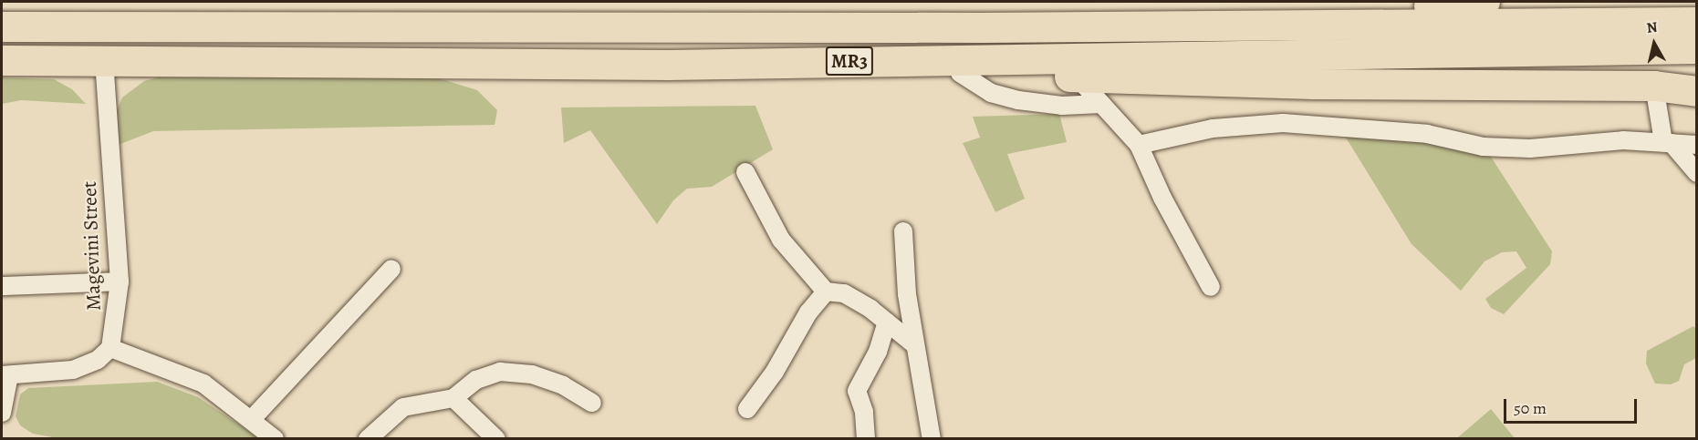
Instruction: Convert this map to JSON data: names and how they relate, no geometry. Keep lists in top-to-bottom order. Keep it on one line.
{"streets":{"highway":["MR3"],"street":["Magevini Street"]},"crossings":[["MR3","Magevini Street"]],"scale_bar":"50 m","north":"top"}
